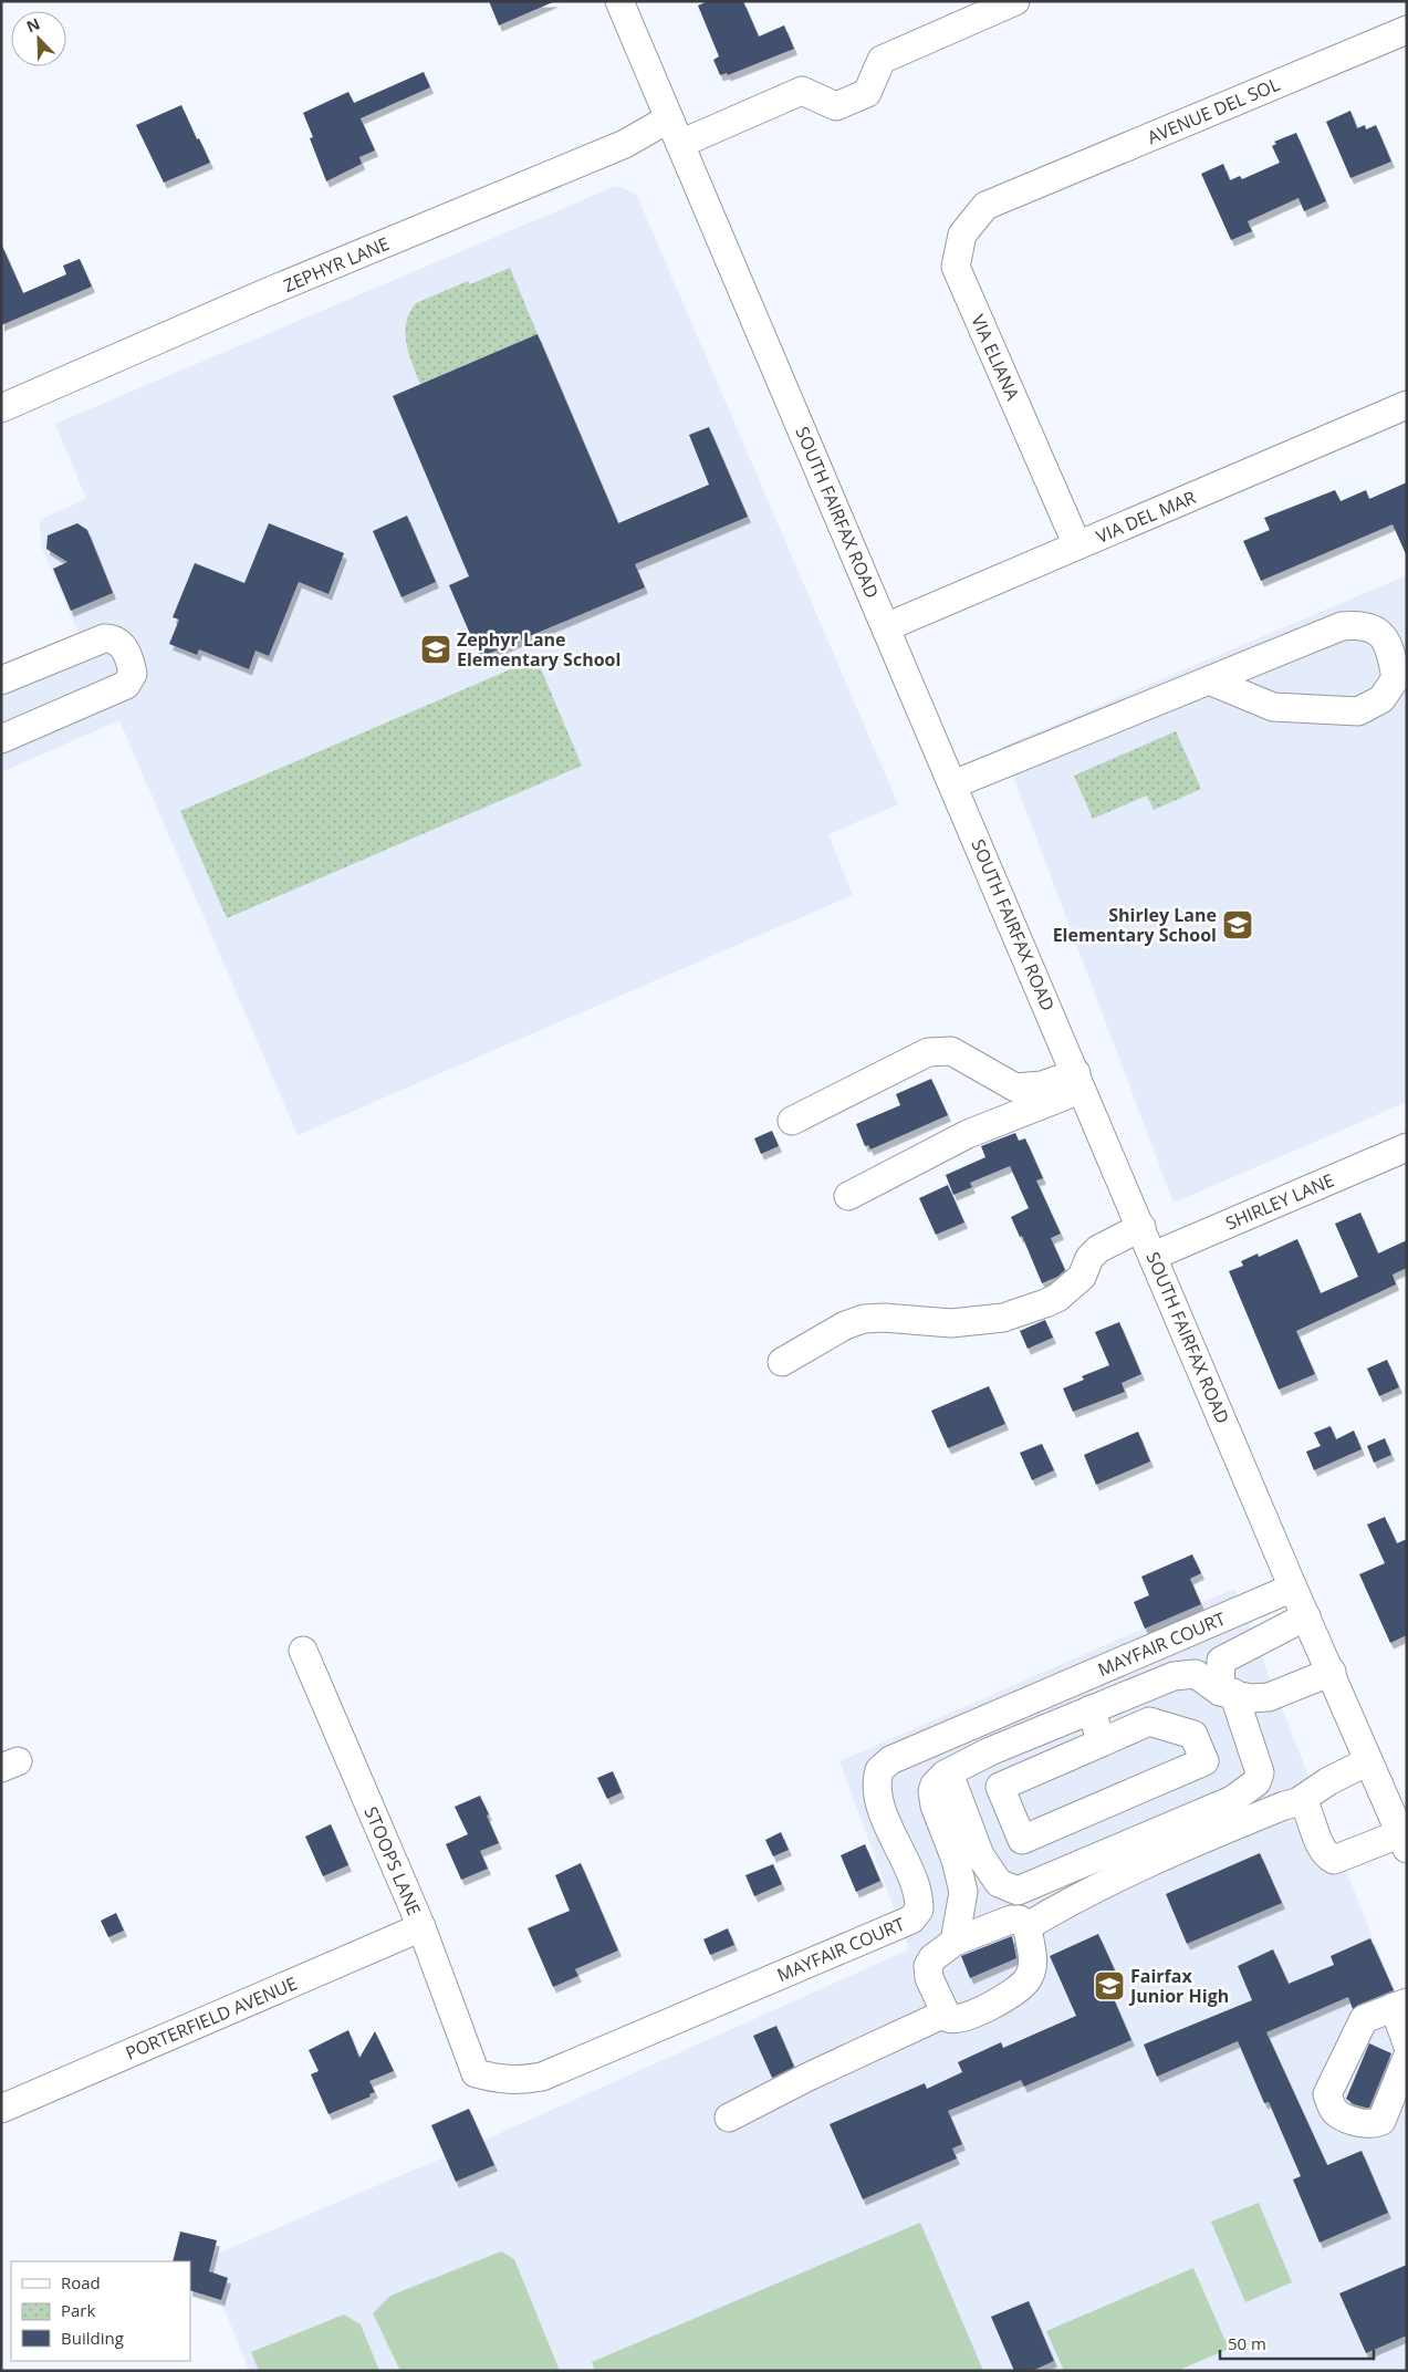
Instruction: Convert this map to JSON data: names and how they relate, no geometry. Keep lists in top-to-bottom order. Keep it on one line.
{"streets":{"street":["AVENUE DEL SOL","ZEPHYR LANE","VIA ELIANA","SOUTH FAIRFAX ROAD","VIA DEL MAR","SHIRLEY LANE","MAYFAIR COURT","STOOPS LANE","PORTERFIELD AVENUE"]},"crossings":[["AVENUE DEL SOL","VIA ELIANA"],["ZEPHYR LANE","SOUTH FAIRFAX ROAD"],["VIA ELIANA","VIA DEL MAR"],["SOUTH FAIRFAX ROAD","VIA DEL MAR"],["SOUTH FAIRFAX ROAD","SHIRLEY LANE"],["SOUTH FAIRFAX ROAD","MAYFAIR COURT"],["MAYFAIR COURT","STOOPS LANE"],["STOOPS LANE","PORTERFIELD AVENUE"]],"places":{"school or university":["Zephyr Lane Elementary School","Shirley Lane Elementary School","Fairfax Junior High"]},"legend":["Road","Park","Building"],"scale_bar":"50 m","north":"top left"}
